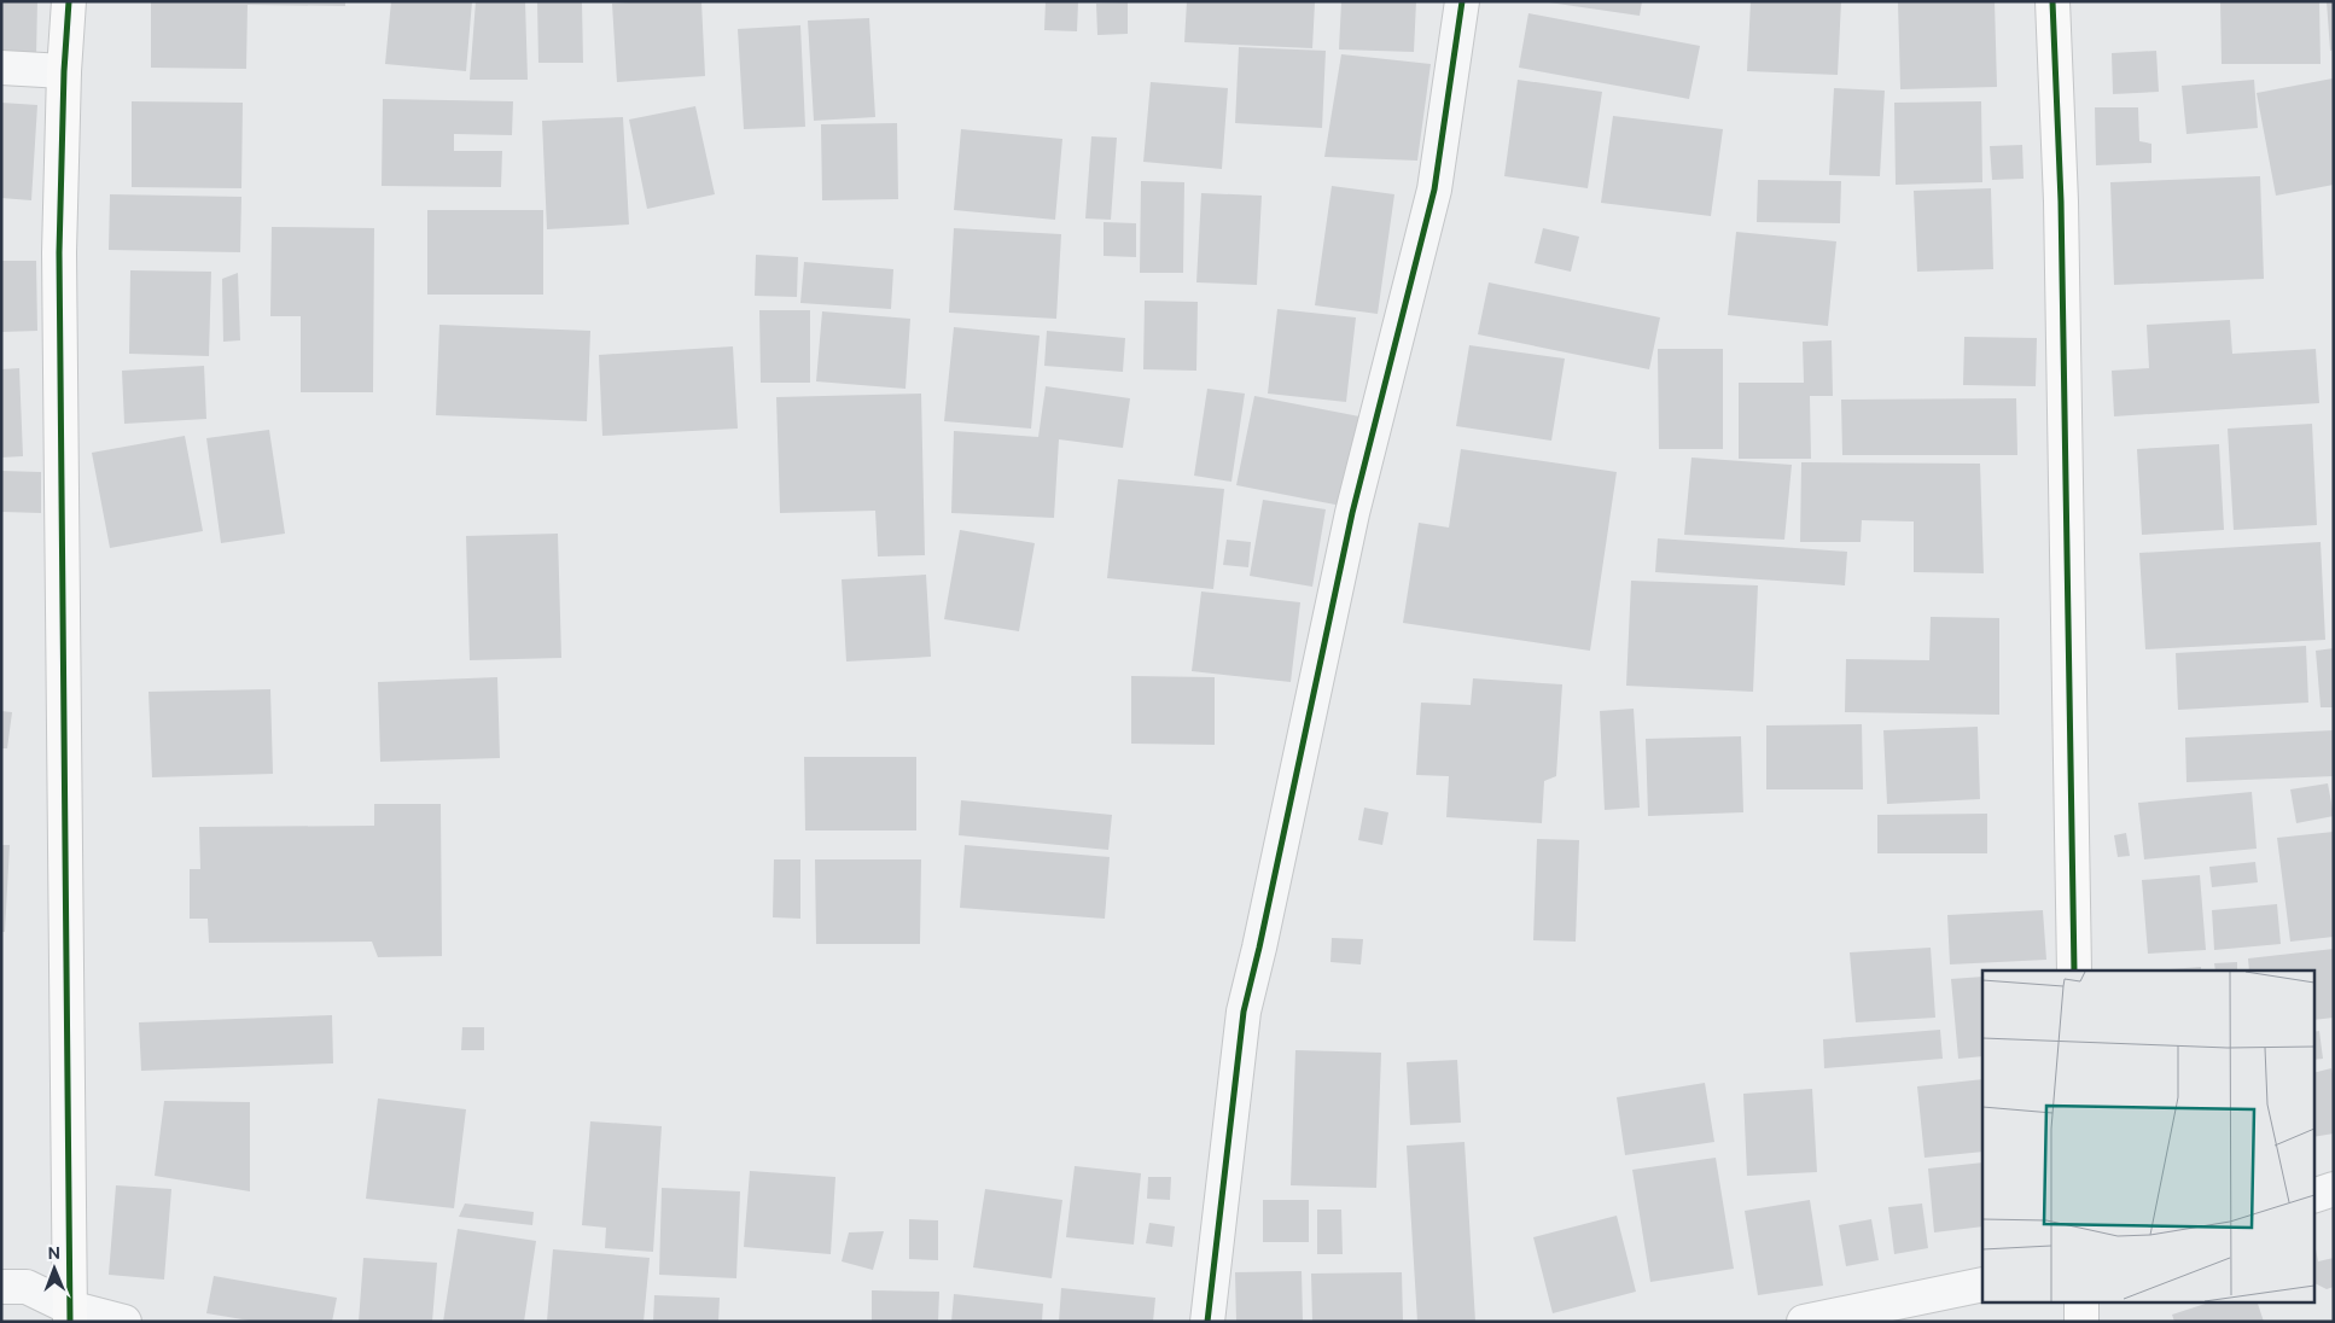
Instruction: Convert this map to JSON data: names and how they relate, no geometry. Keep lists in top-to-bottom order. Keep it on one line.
{"north":"top"}
